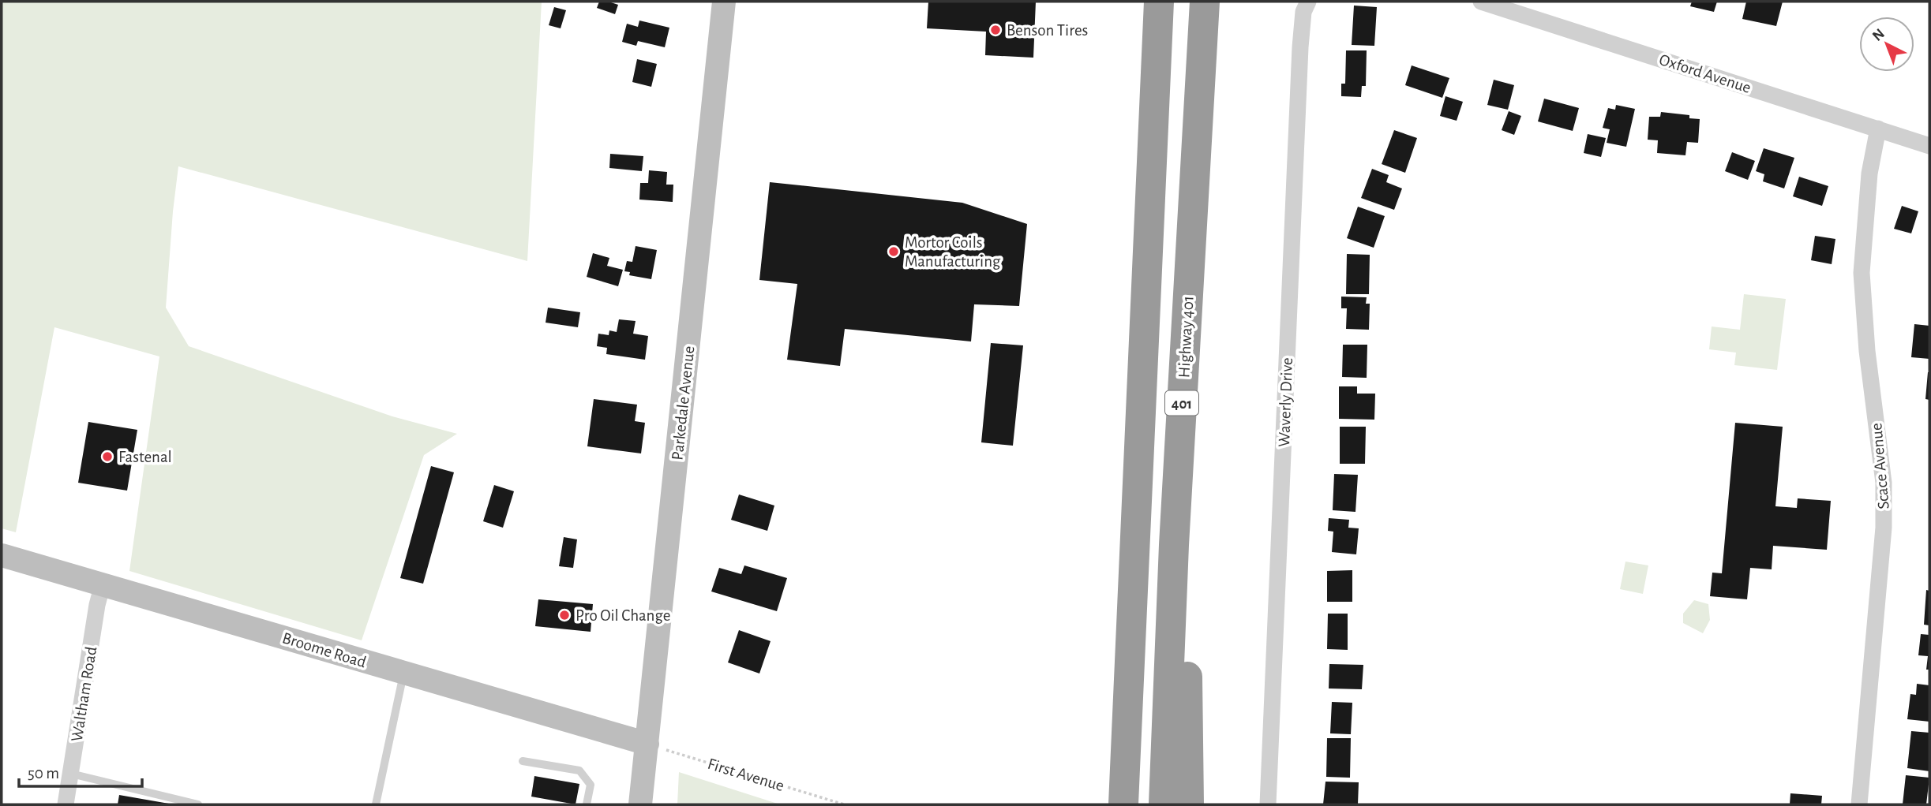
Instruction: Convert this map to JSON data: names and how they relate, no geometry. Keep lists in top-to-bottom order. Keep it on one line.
{"streets":{"highway":["Highway 401","401"],"main road":["Parkedale Avenue","Broome Road"],"street":["Oxford Avenue","Waverly Drive","Scace Avenue","Waltham Road"],"path":["First Avenue"]},"crossings":[["Oxford Avenue","Scace Avenue"],["Parkedale Avenue","Broome Road"],["Parkedale Avenue","First Avenue"],["Broome Road","Waltham Road"],["Broome Road","First Avenue"]],"places":["Benson Tires","Mortor Coils Manufacturing","Fastenal","Pro Oil Change"],"scale_bar":"50 m","north":"top left"}
